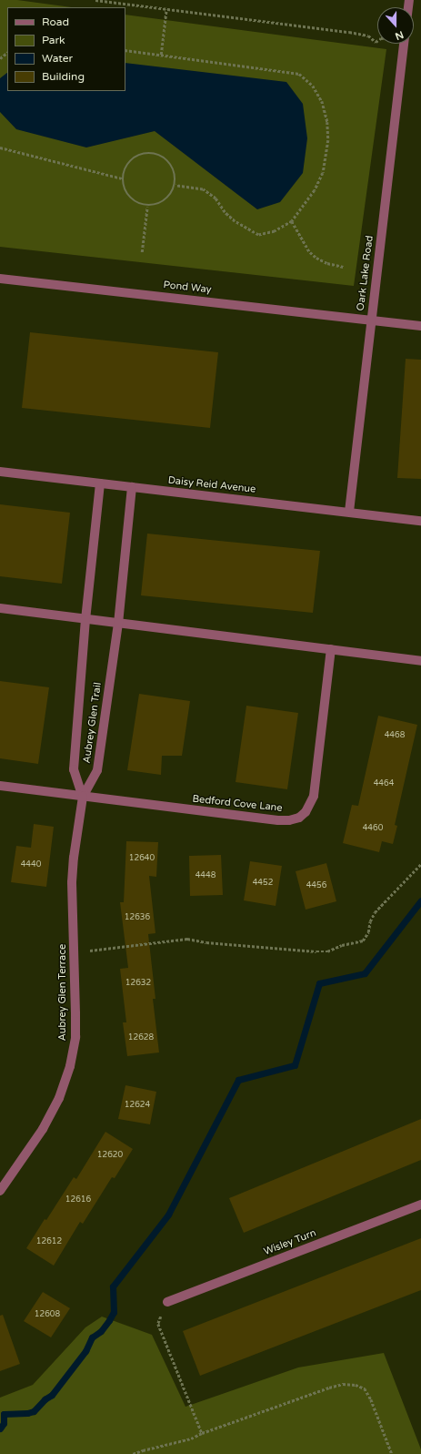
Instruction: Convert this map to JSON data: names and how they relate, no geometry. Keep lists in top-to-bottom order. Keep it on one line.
{"streets":{"street":["Oark Lake Road","Pond Way","Daisy Reid Avenue","Aubrey Glen Trail","Bedford Cove Lane","Aubrey Glen Terrace","Wisley Turn"]},"crossings":[["Oark Lake Road","Pond Way"],["Oark Lake Road","Daisy Reid Avenue"],["Daisy Reid Avenue","Aubrey Glen Trail"],["Aubrey Glen Trail","Bedford Cove Lane"],["Aubrey Glen Trail","Aubrey Glen Terrace"],["Bedford Cove Lane","Aubrey Glen Terrace"]],"house_numbers":["4468","4464","4460","12640","4440","4448","4452","4456","12636","12632","12628","12624","12620","12616","12612","12608"],"legend":["Road","Park","Water","Building"],"north":"bottom"}
